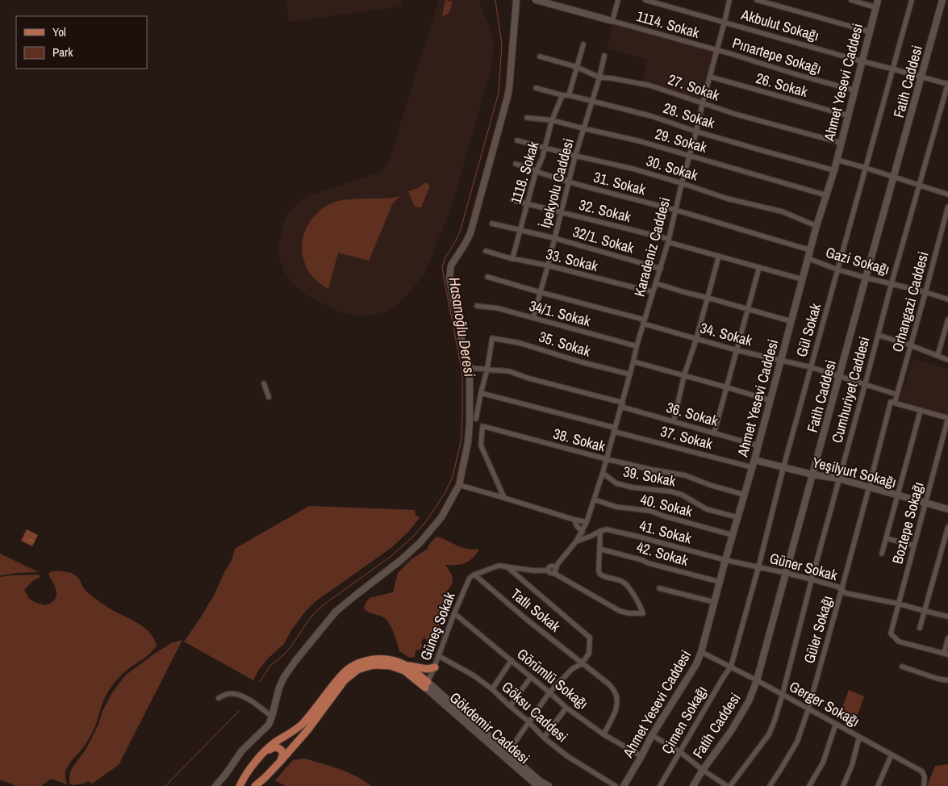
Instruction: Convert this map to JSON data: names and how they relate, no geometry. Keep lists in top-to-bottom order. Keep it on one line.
{"streets":{"main road":["Fatih Caddesi","Ahmet Yesevi Caddesi","Yeşilyurt Sokağı","Gökdemir Caddesi"],"street":["1114. Sokak","Akbulut Sokağı","Pınartepe Sokağı","26. Sokak","27. Sokak","28. Sokak","29. Sokak","30. Sokak","1118. Sokak","İpekyolu Caddesi","31. Sokak","32. Sokak","32/1. Sokak","Karadeniz Caddesi","33. Sokak","Gazi Sokağı","Orhangazi Caddesi","34/1. Sokak","Gül Sokak","34. Sokak","35. Sokak","Cumhuriyet Caddesi","36. Sokak","37. Sokak","38. Sokak","39. Sokak","40. Sokak","Boztepe Sokağı","41. Sokak","42. Sokak","Güner Sokak","Tatlı Sokak","Güneş Sokak","Güler Sokağı","Görümlü Sokağı","Gerger Sokağı","Göksu Caddesi","Çimen Sokağı"]},"crossings":[["1114. Sokak","Pınartepe Sokağı"],["1114. Sokak","Karadeniz Caddesi"],["Akbulut Sokağı","Fatih Caddesi"],["Akbulut Sokağı","Ahmet Yesevi Caddesi"],["Akbulut Sokağı","Karadeniz Caddesi"],["Akbulut Sokağı","Gül Sokak"],["Akbulut Sokağı","Cumhuriyet Caddesi"],["Pınartepe Sokağı","Ahmet Yesevi Caddesi"],["Pınartepe Sokağı","Karadeniz Caddesi"],["Fatih Caddesi","Gazi Sokağı"],["Fatih Caddesi","34. Sokak"],["Fatih Caddesi","Yeşilyurt Sokağı"],["Fatih Caddesi","Güner Sokak"],["Fatih Caddesi","Gerger Sokağı"],["Ahmet Yesevi Caddesi","26. Sokak"],["Ahmet Yesevi Caddesi","27. Sokak"],["Ahmet Yesevi Caddesi","28. Sokak"],["Ahmet Yesevi Caddesi","29. Sokak"],["Ahmet Yesevi Caddesi","30. Sokak"],["Ahmet Yesevi Caddesi","31. Sokak"],["Ahmet Yesevi Caddesi","32. Sokak"],["Ahmet Yesevi Caddesi","Gazi Sokağı"],["Ahmet Yesevi Caddesi","34. Sokak"],["Ahmet Yesevi Caddesi","36. Sokak"],["Ahmet Yesevi Caddesi","37. Sokak"],["Ahmet Yesevi Caddesi","38. Sokak"],["Ahmet Yesevi Caddesi","Yeşilyurt Sokağı"],["Ahmet Yesevi Caddesi","39. Sokak"],["Ahmet Yesevi Caddesi","40. Sokak"],["Ahmet Yesevi Caddesi","41. Sokak"],["Ahmet Yesevi Caddesi","42. Sokak"],["Ahmet Yesevi Caddesi","Güner Sokak"],["Ahmet Yesevi Caddesi","Görümlü Sokağı"],["Ahmet Yesevi Caddesi","Gerger Sokağı"],["26. Sokak","Karadeniz Caddesi"],["27. Sokak","İpekyolu Caddesi"],["27. Sokak","Karadeniz Caddesi"],["28. Sokak","1118. Sokak"],["28. Sokak","İpekyolu Caddesi"],["28. Sokak","Karadeniz Caddesi"],["29. Sokak","1118. Sokak"],["29. Sokak","İpekyolu Caddesi"],["29. Sokak","Karadeniz Caddesi"],["30. Sokak","1118. Sokak"],["30. Sokak","İpekyolu Caddesi"],["30. Sokak","Karadeniz Caddesi"],["1118. Sokak","31. Sokak"],["1118. Sokak","32. Sokak"],["1118. Sokak","32/1. Sokak"],["1118. Sokak","33. Sokak"],["İpekyolu Caddesi","31. Sokak"],["İpekyolu Caddesi","32. Sokak"],["İpekyolu Caddesi","32/1. Sokak"],["İpekyolu Caddesi","33. Sokak"],["İpekyolu Caddesi","34/1. Sokak"],["İpekyolu Caddesi","34. Sokak"],["31. Sokak","Karadeniz Caddesi"],["32. Sokak","Karadeniz Caddesi"],["32/1. Sokak","Karadeniz Caddesi"],["Karadeniz Caddesi","33. Sokak"],["Karadeniz Caddesi","34/1. Sokak"],["Karadeniz Caddesi","34. Sokak"],["Karadeniz Caddesi","35. Sokak"],["Karadeniz Caddesi","36. Sokak"],["Karadeniz Caddesi","37. Sokak"],["Karadeniz Caddesi","38. Sokak"],["Karadeniz Caddesi","39. Sokak"],["Karadeniz Caddesi","40. Sokak"],["Gazi Sokağı","Orhangazi Caddesi"],["Gazi Sokağı","Gül Sokak"],["Gazi Sokağı","Cumhuriyet Caddesi"],["Orhangazi Caddesi","34. Sokak"],["Orhangazi Caddesi","Yeşilyurt Sokağı"],["Orhangazi Caddesi","Güner Sokak"],["Orhangazi Caddesi","Güler Sokağı"],["Gül Sokak","34. Sokak"],["Gül Sokak","Yeşilyurt Sokağı"],["Gül Sokak","Güner Sokak"],["Gül Sokak","Gerger Sokağı"],["Gül Sokak","Çimen Sokağı"],["34. Sokak","Cumhuriyet Caddesi"],["35. Sokak","36. Sokak"],["Cumhuriyet Caddesi","Yeşilyurt Sokağı"],["Cumhuriyet Caddesi","Güner Sokak"],["Cumhuriyet Caddesi","Gerger Sokağı"],["Yeşilyurt Sokağı","Boztepe Sokağı"],["Boztepe Sokağı","Güner Sokak"],["41. Sokak","Güner Sokak"],["Güner Sokak","Güler Sokağı"],["Tatlı Sokak","Güneş Sokak"],["Tatlı Sokak","Görümlü Sokağı"],["Güneş Sokak","Görümlü Sokağı"],["Güneş Sokak","Göksu Caddesi"],["Güler Sokağı","Gerger Sokağı"],["Gerger Sokağı","Çimen Sokağı"]],"water":["Hasanoğlu Deresi"],"legend":["Yol","Park"]}
